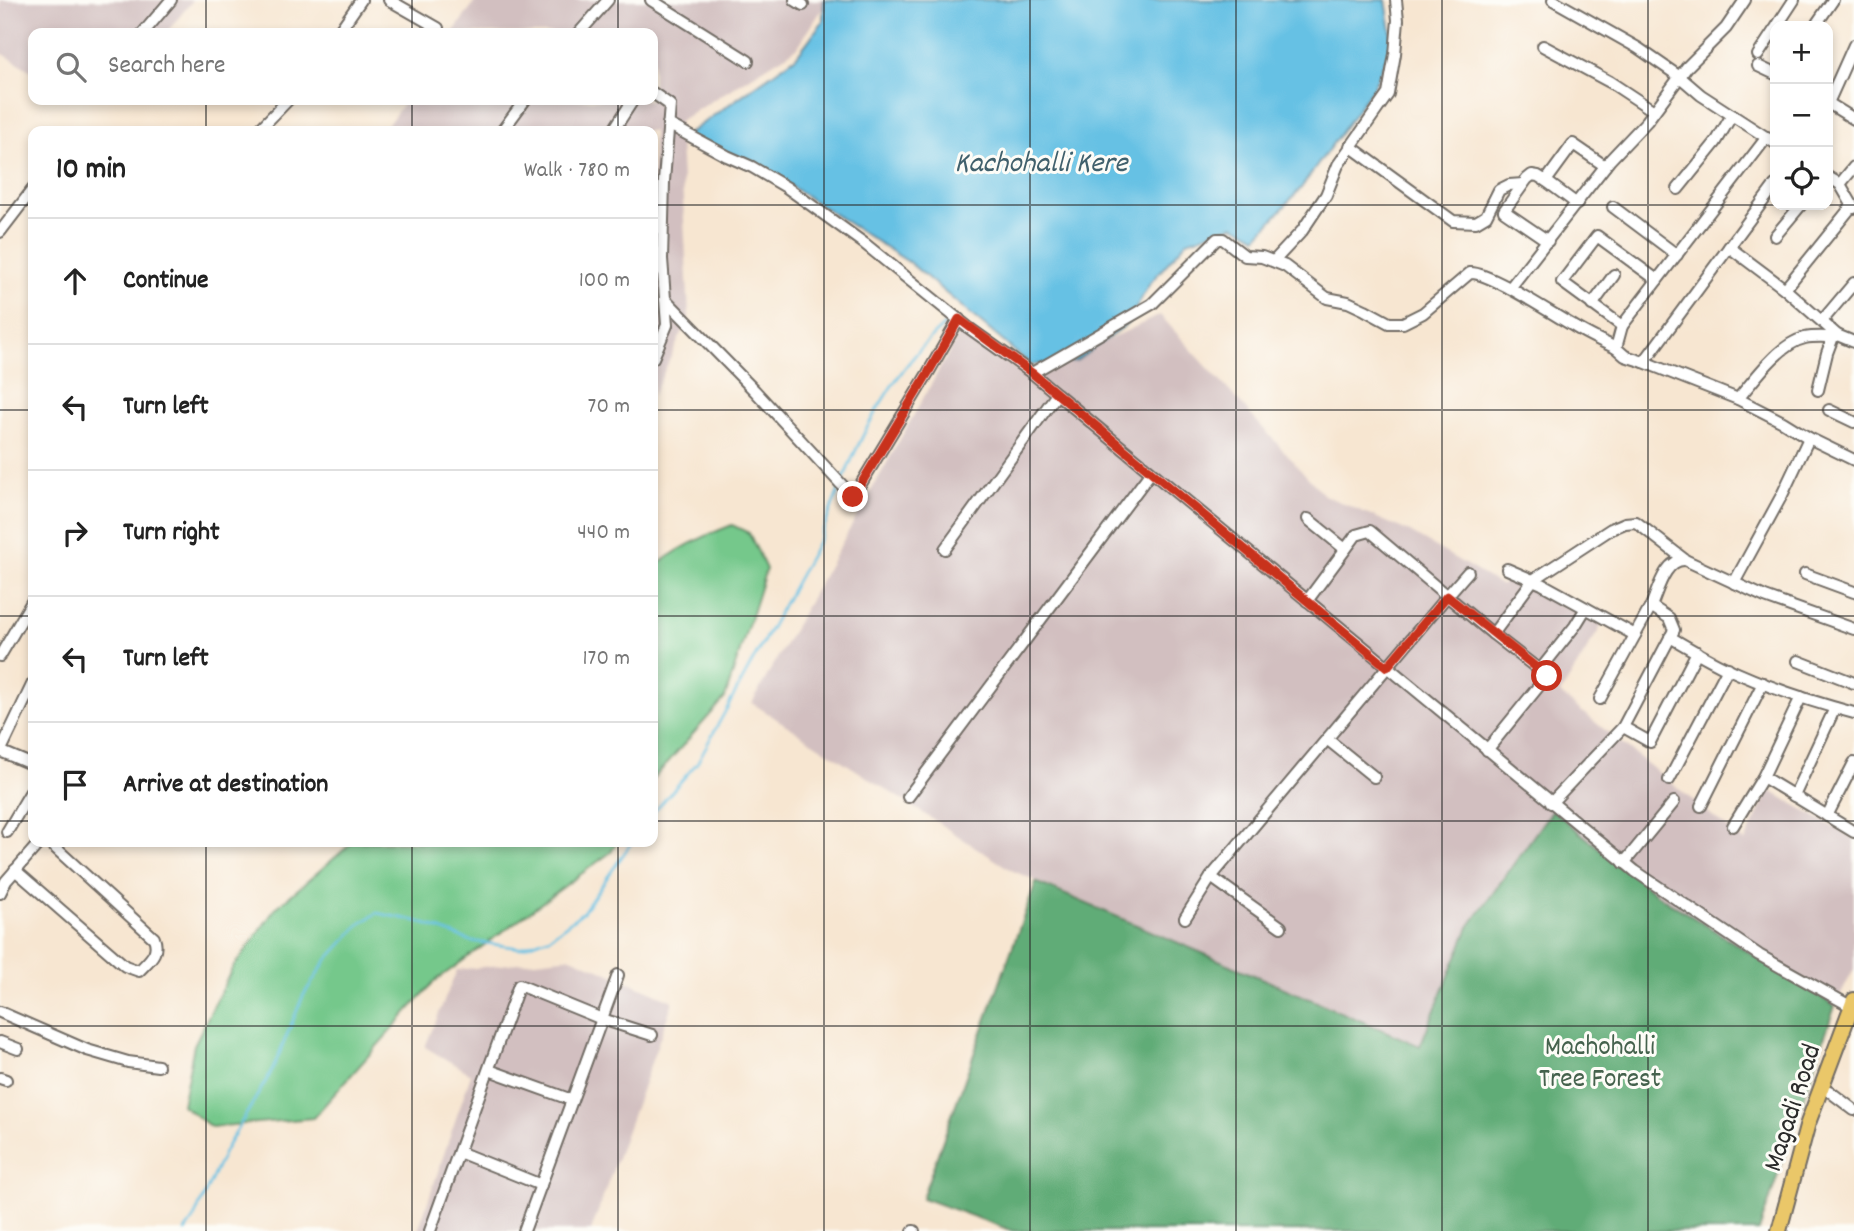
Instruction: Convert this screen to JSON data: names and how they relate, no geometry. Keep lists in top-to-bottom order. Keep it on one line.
{"streets":{"main road":["Magadi Road"]},"water":["Kachohalli Kere"],"parks":["Machohalli Tree Forest"],"page":{"map_buttons":["+","−"],"search":"Search here","heading":["10 min","Walk · 780 m"],"list":[["Continue","100 m"],["Turn left","70 m"],["Turn right","440 m"],["Turn left","170 m"],"Arrive at destination"]}}
